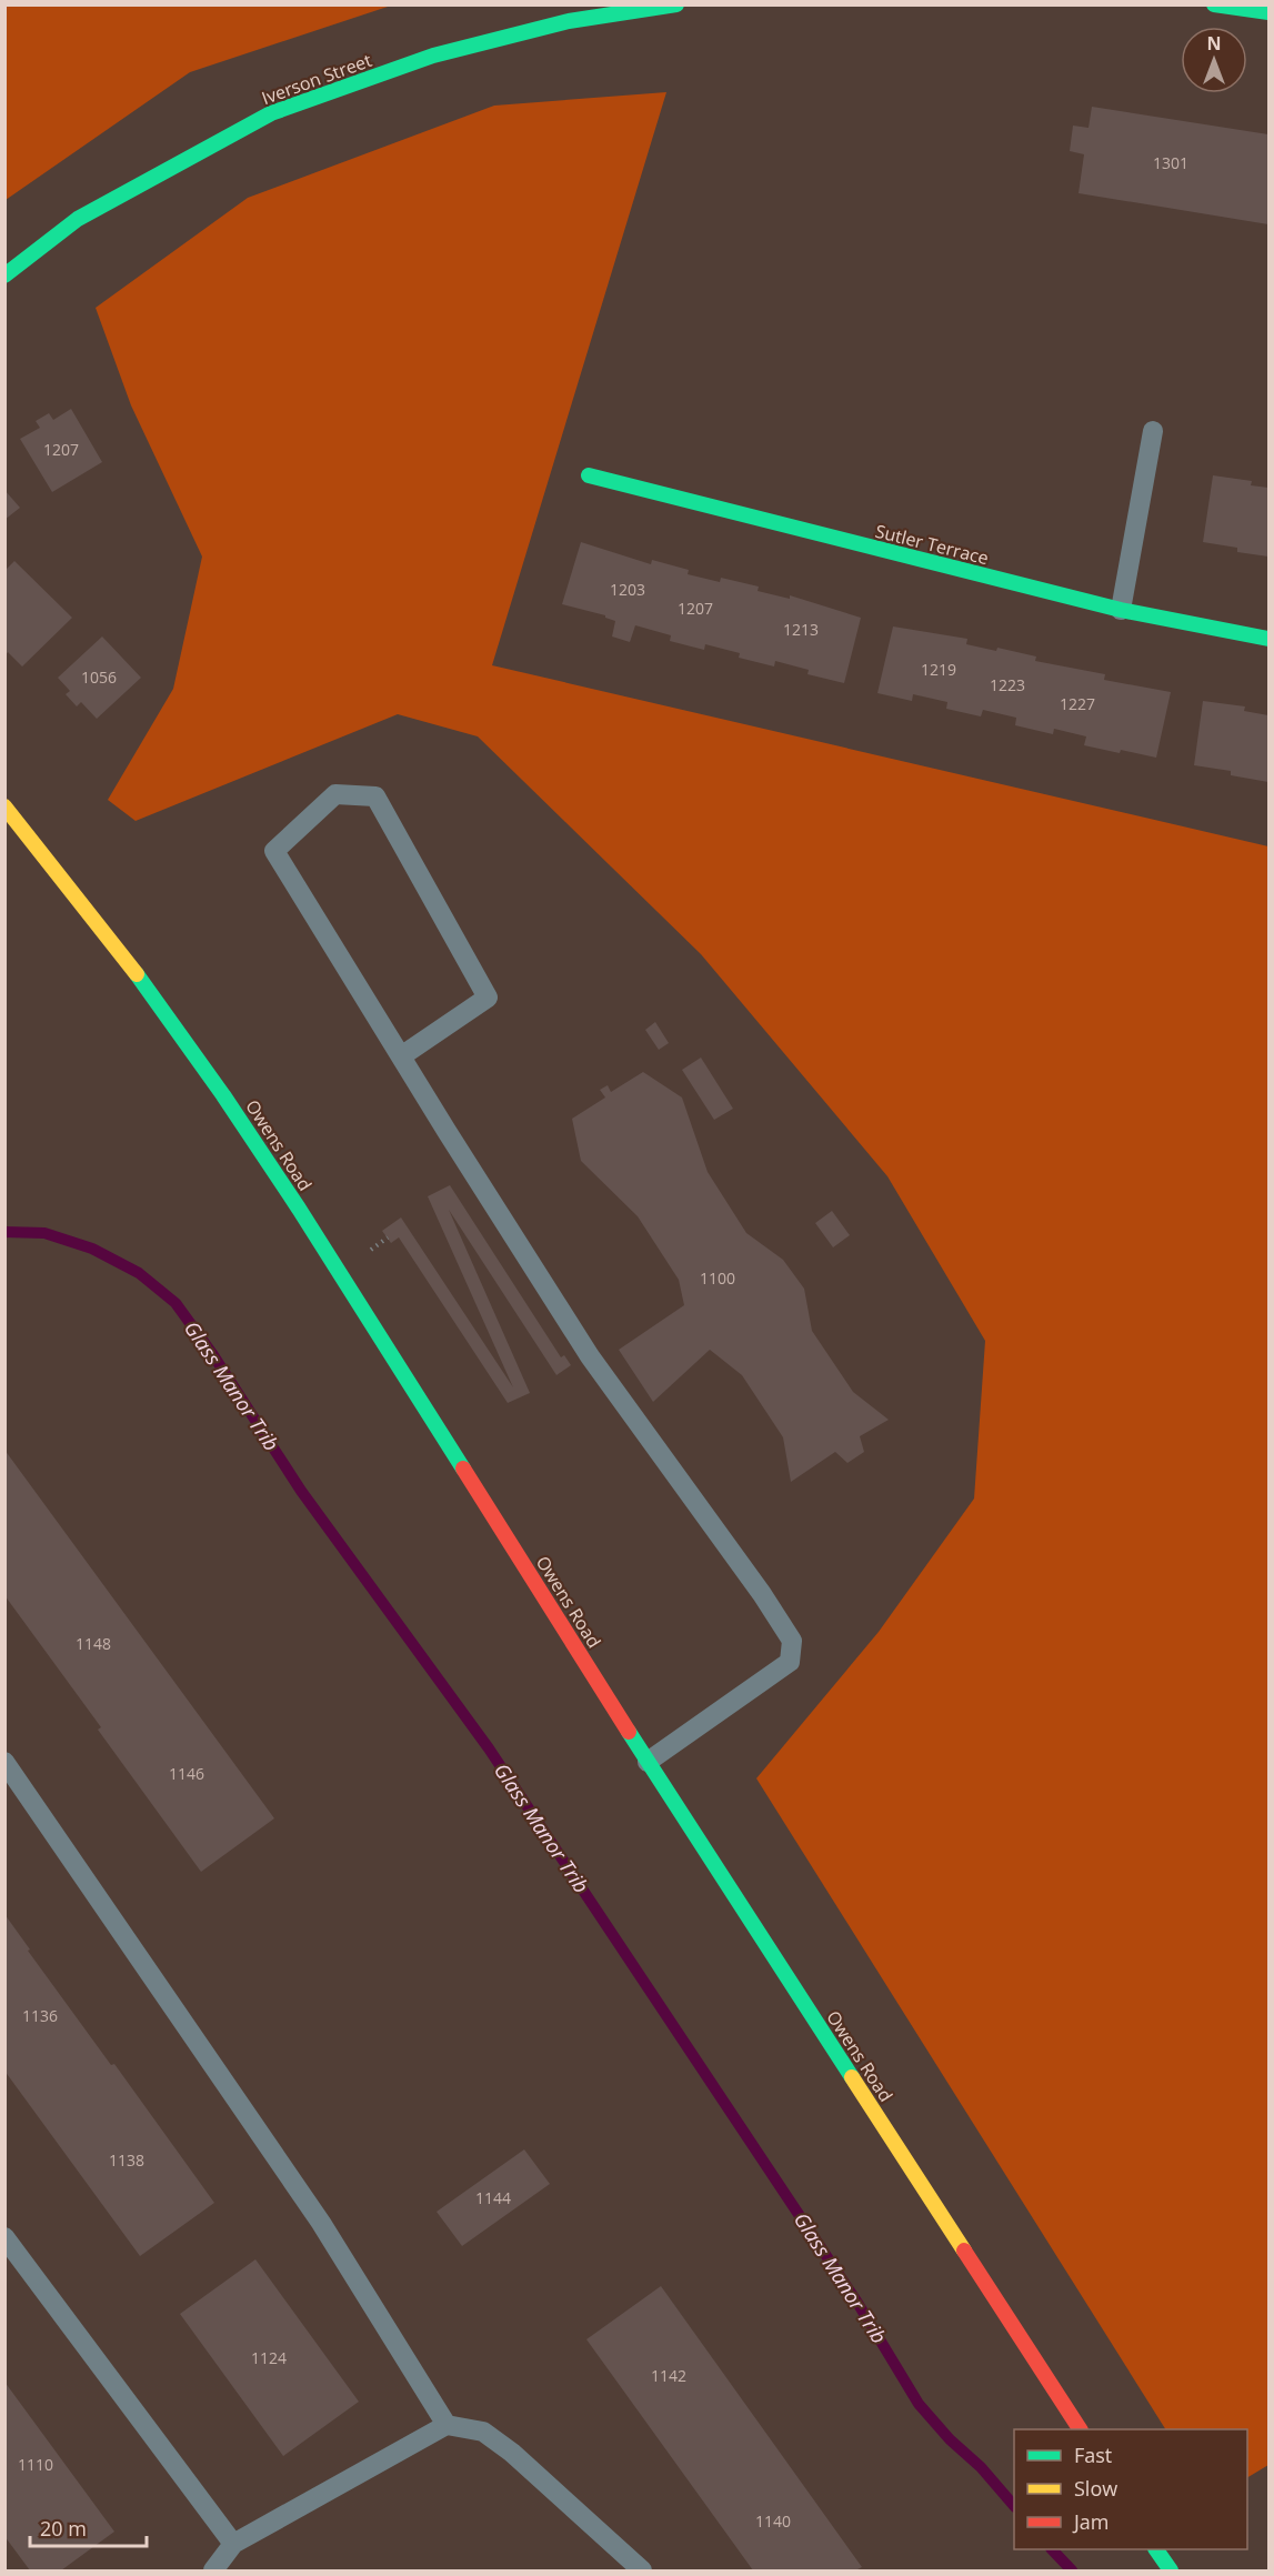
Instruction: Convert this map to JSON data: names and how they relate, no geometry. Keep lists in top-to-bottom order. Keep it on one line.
{"streets":{"street":["Iverson Street","Sutler Terrace","Owens Road"]},"water":["Glass Manor Trib"],"house_numbers":["1301","1207","1203","1207","1213","1219","1056","1223","1227","1100","1148","1146","1136","1138","1144","1124","1142","1110","1140"],"legend":["Fast","Slow","Jam"],"scale_bar":"20 m","north":"top"}
